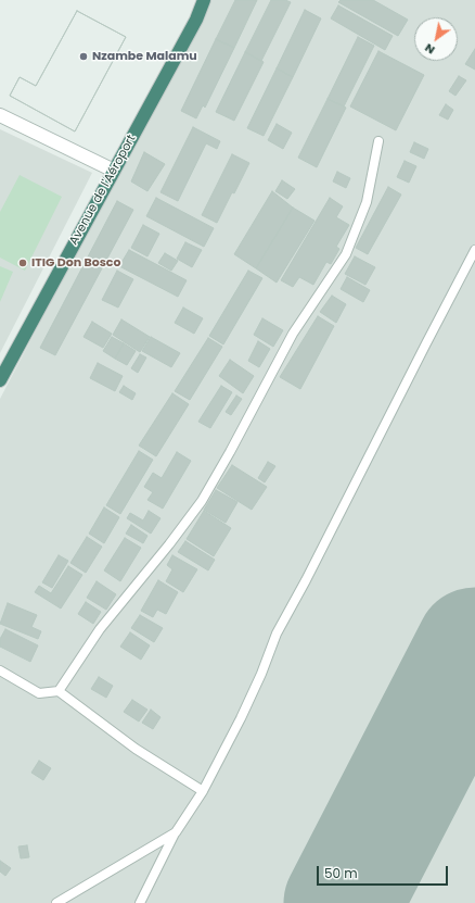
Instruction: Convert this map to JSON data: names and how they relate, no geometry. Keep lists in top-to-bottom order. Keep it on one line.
{"streets":{"highway":["Avenue de l'Aéroport"]},"places":["Nzambe Malamu","ITIG Don Bosco"],"scale_bar":"50 m","north":"bottom left"}
